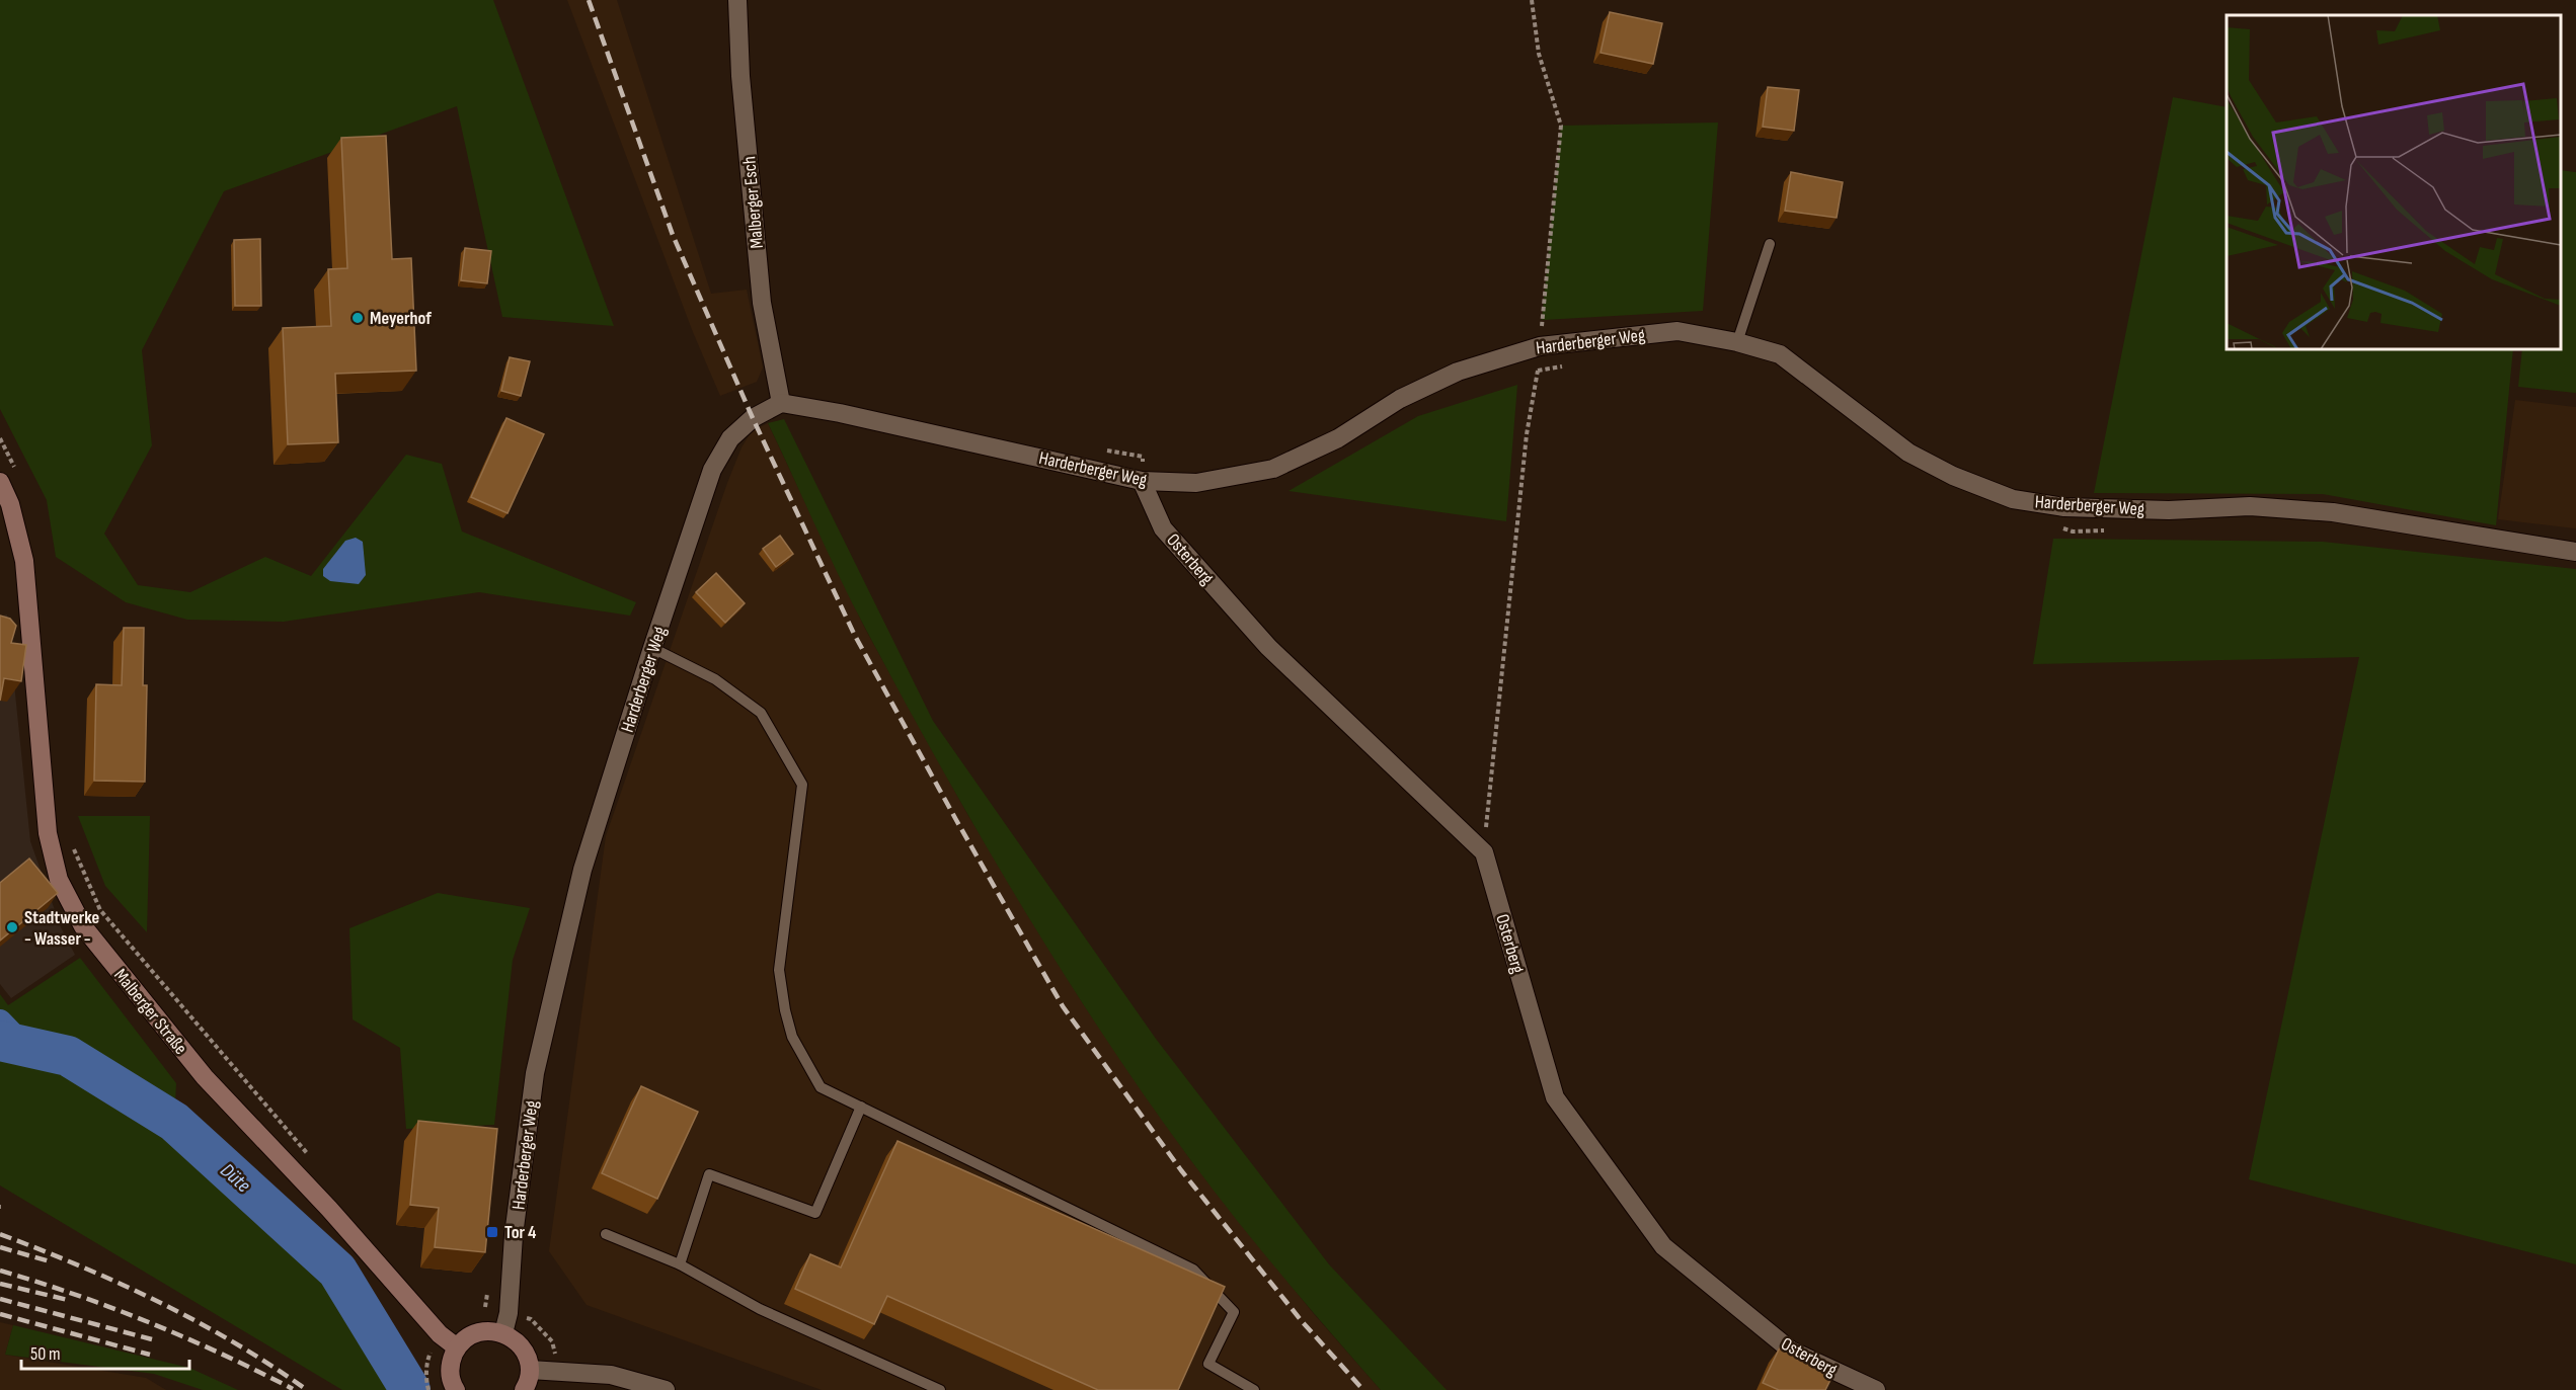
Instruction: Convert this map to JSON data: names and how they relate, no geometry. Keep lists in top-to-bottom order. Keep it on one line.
{"streets":{"street":["Malberger Esch","Harderberger Weg","Osterberg","Malberger Straße"]},"crossings":[["Malberger Esch","Harderberger Weg"],["Harderberger Weg","Osterberg"]],"water":["Düte"],"places":{"other":["Meyerhof","Stadtwerke - Wasser -"],"transit":["Tor 4"]},"scale_bar":"50 m"}
